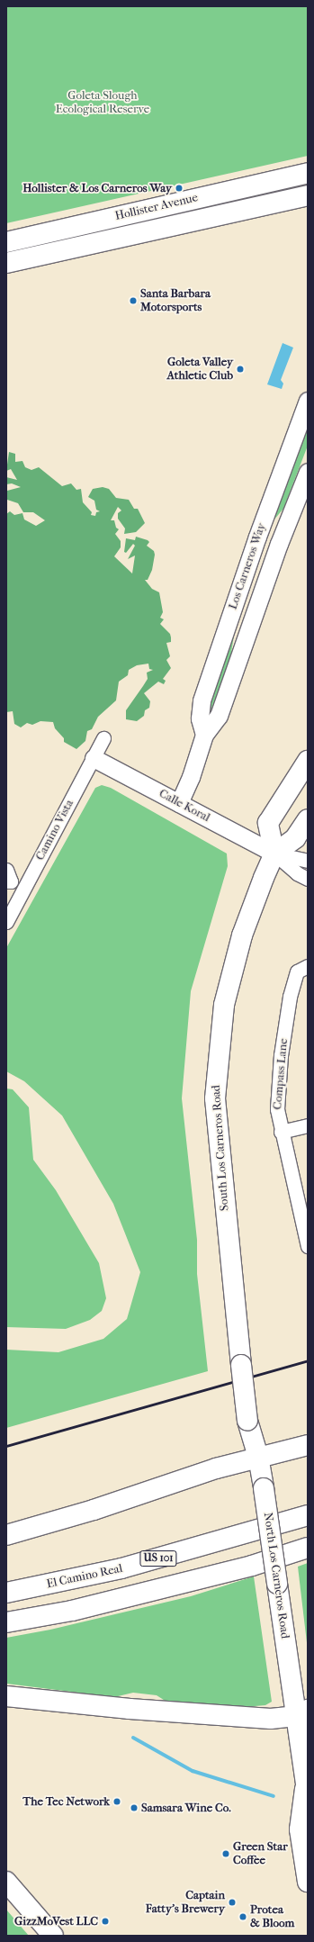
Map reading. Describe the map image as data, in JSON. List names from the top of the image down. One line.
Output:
{"streets":{"main road":["Hollister Avenue","South Los Carneros Road","US 101","North Los Carneros Road","El Camino Real"],"street":["Los Carneros Way","Calle Koral","Camino Vista","Compass Lane"]},"crossings":[["Los Carneros Way","Calle Koral"],["Calle Koral","Camino Vista"],["Calle Koral","South Los Carneros Road"],["South Los Carneros Road","North Los Carneros Road"]],"parks":["Goleta Slough Ecological Reserve"],"places":["Hollister & Los Carneros Way","Santa Barbara Motorsports","Goleta Valley Athletic Club","The Tec Network","Samsara Wine Co.","Green Star Coffee","Captain Fatty's Brewery","Protea & Bloom","GizzMoVest LLC"]}
